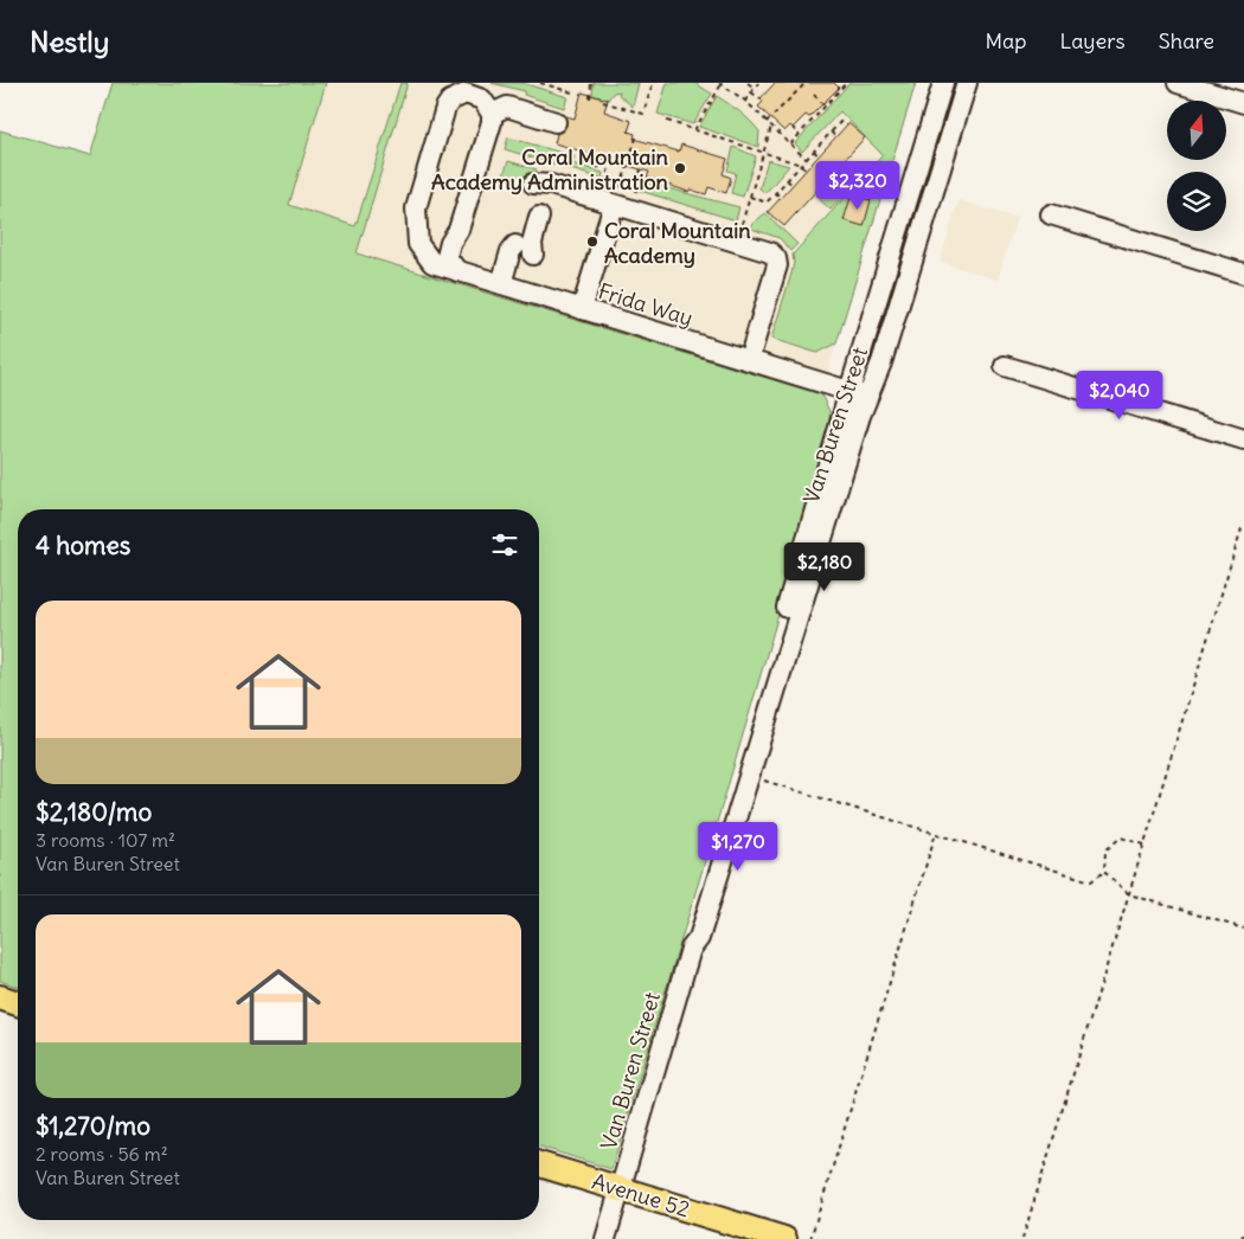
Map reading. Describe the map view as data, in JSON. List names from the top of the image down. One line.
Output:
{"streets":{"main road":["Avenue 52"],"street":["Frida Way","Van Buren Street"]},"crossings":[["Frida Way","Van Buren Street"],["Van Buren Street","Avenue 52"]],"places":["Coral Mountain Academy Administration","Coral Mountain Academy"],"north":"top","page":{"header":"Nestly","nav":["Map","Layers","Share"],"price":["$2,320","$2,040","$2,180","$1,270"],"heading":"4 homes","list":[{"name":"$2,180/mo","note":"3 rooms · 107 m² · Van Buren Street"},{"name":"$1,270/mo","note":"2 rooms · 56 m² · Van Buren Street"}]}}
